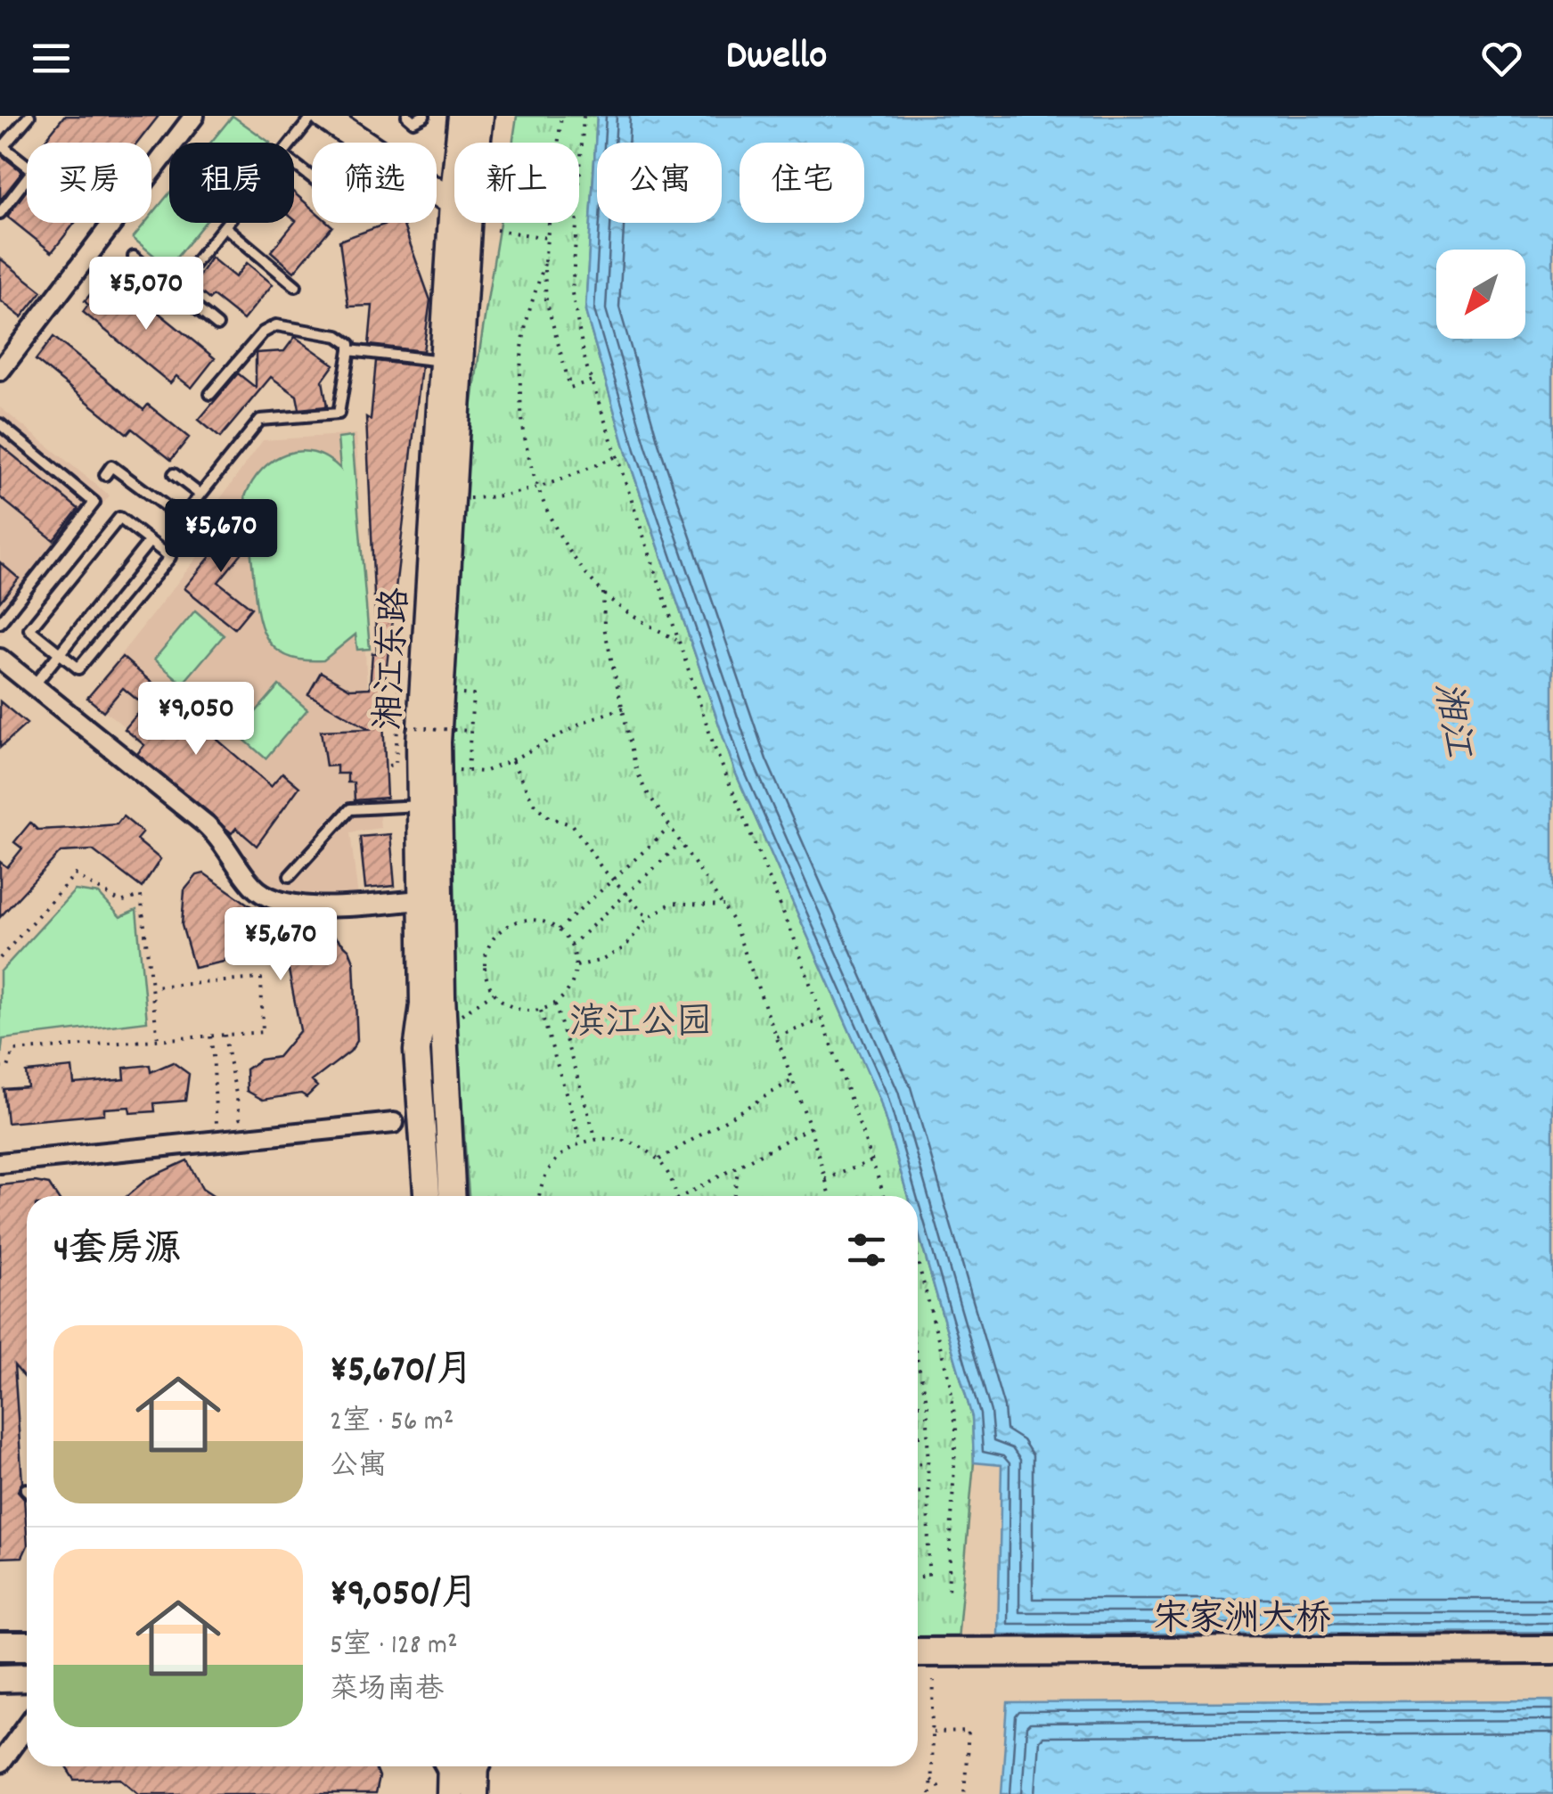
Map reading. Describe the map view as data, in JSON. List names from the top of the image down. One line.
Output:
{"streets":{"main road":["湘江东路","宋家洲大桥"]},"water":["湘江"],"parks":["滨江公园"],"north":"bottom left","page":{"header":"Dwello","chip":["买房","租房","筛选","新上","公寓","住宅"],"price":["¥5,070","¥5,670","¥9,050","¥5,670"],"heading":"4套房源","list":[{"name":"¥5,670/月","note":"2室 · 56 m² · 公寓"},{"name":"¥9,050/月","note":"5室 · 128 m² · 菜场南巷"}]}}
